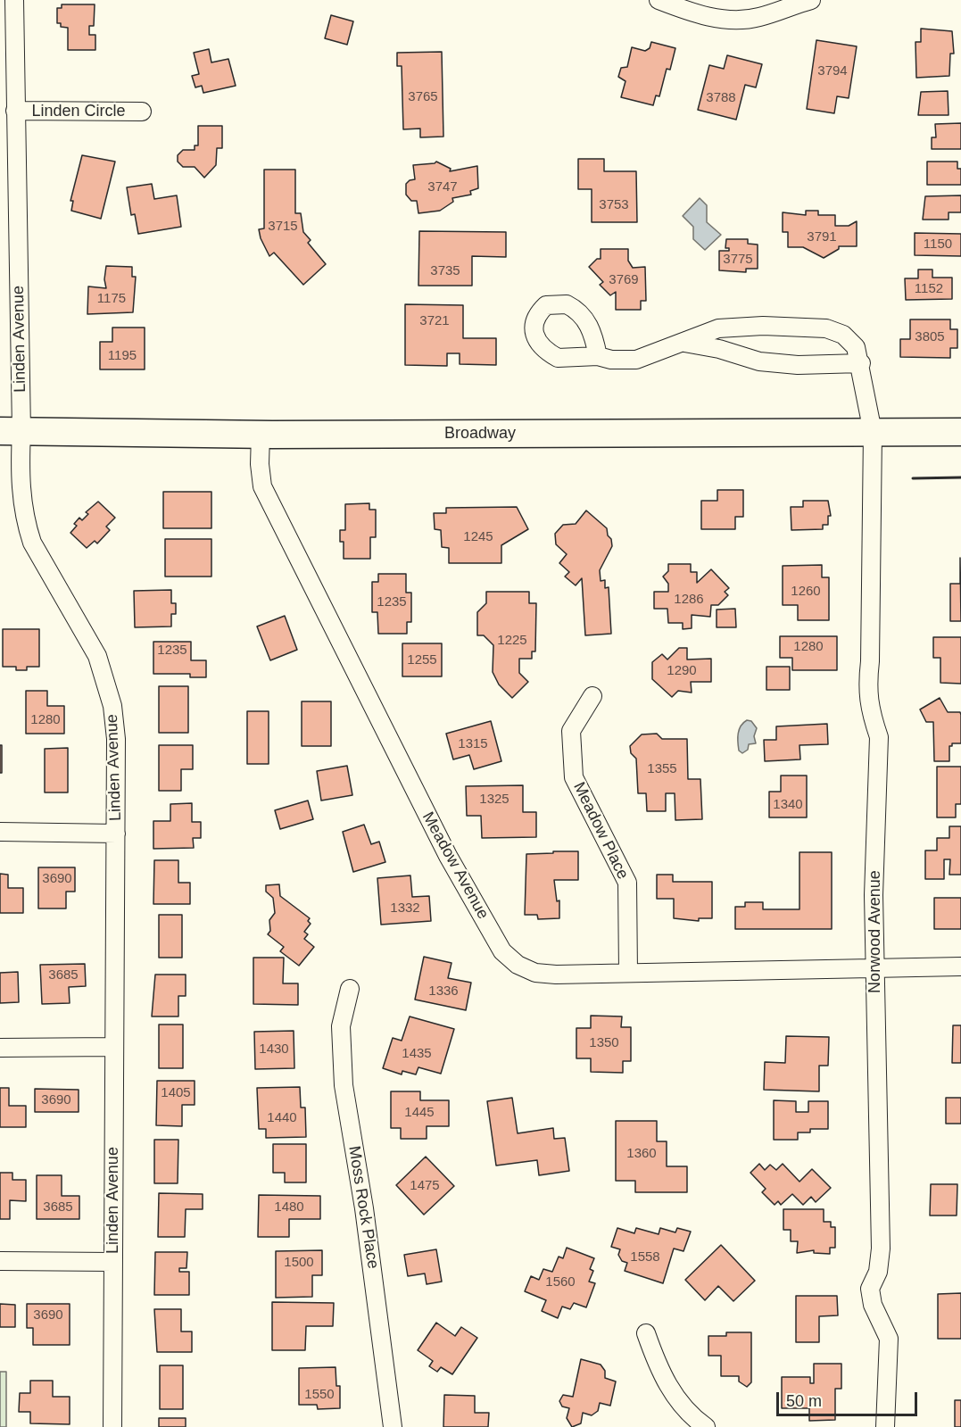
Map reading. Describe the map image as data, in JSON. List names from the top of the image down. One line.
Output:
{"streets":{"main road":["Broadway"],"street":["Linden Circle","Linden Avenue","Meadow Place","Meadow Avenue","Norwood Avenue","Moss Rock Place"]},"crossings":[["Linden Circle","Linden Avenue"],["Linden Avenue","Broadway"],["Broadway","Meadow Avenue"],["Broadway","Norwood Avenue"],["Meadow Place","Meadow Avenue"],["Meadow Avenue","Norwood Avenue"]],"house_numbers":["3794","3765","3788","3747","3753","3715","3791","1150","3775","3735","3769","1152","1175","3721","3805","1195","1245","1260","1286","1235","1225","1280","1235","1255","1290","1280","1315","1355","1325","1340","3690","1332","3685","1336","1350","1430","1435","1405","3690","1445","1440","1360","1475","3685","1480","1558","1500","1560","3690","1550"],"scale_bar":"50 m"}
